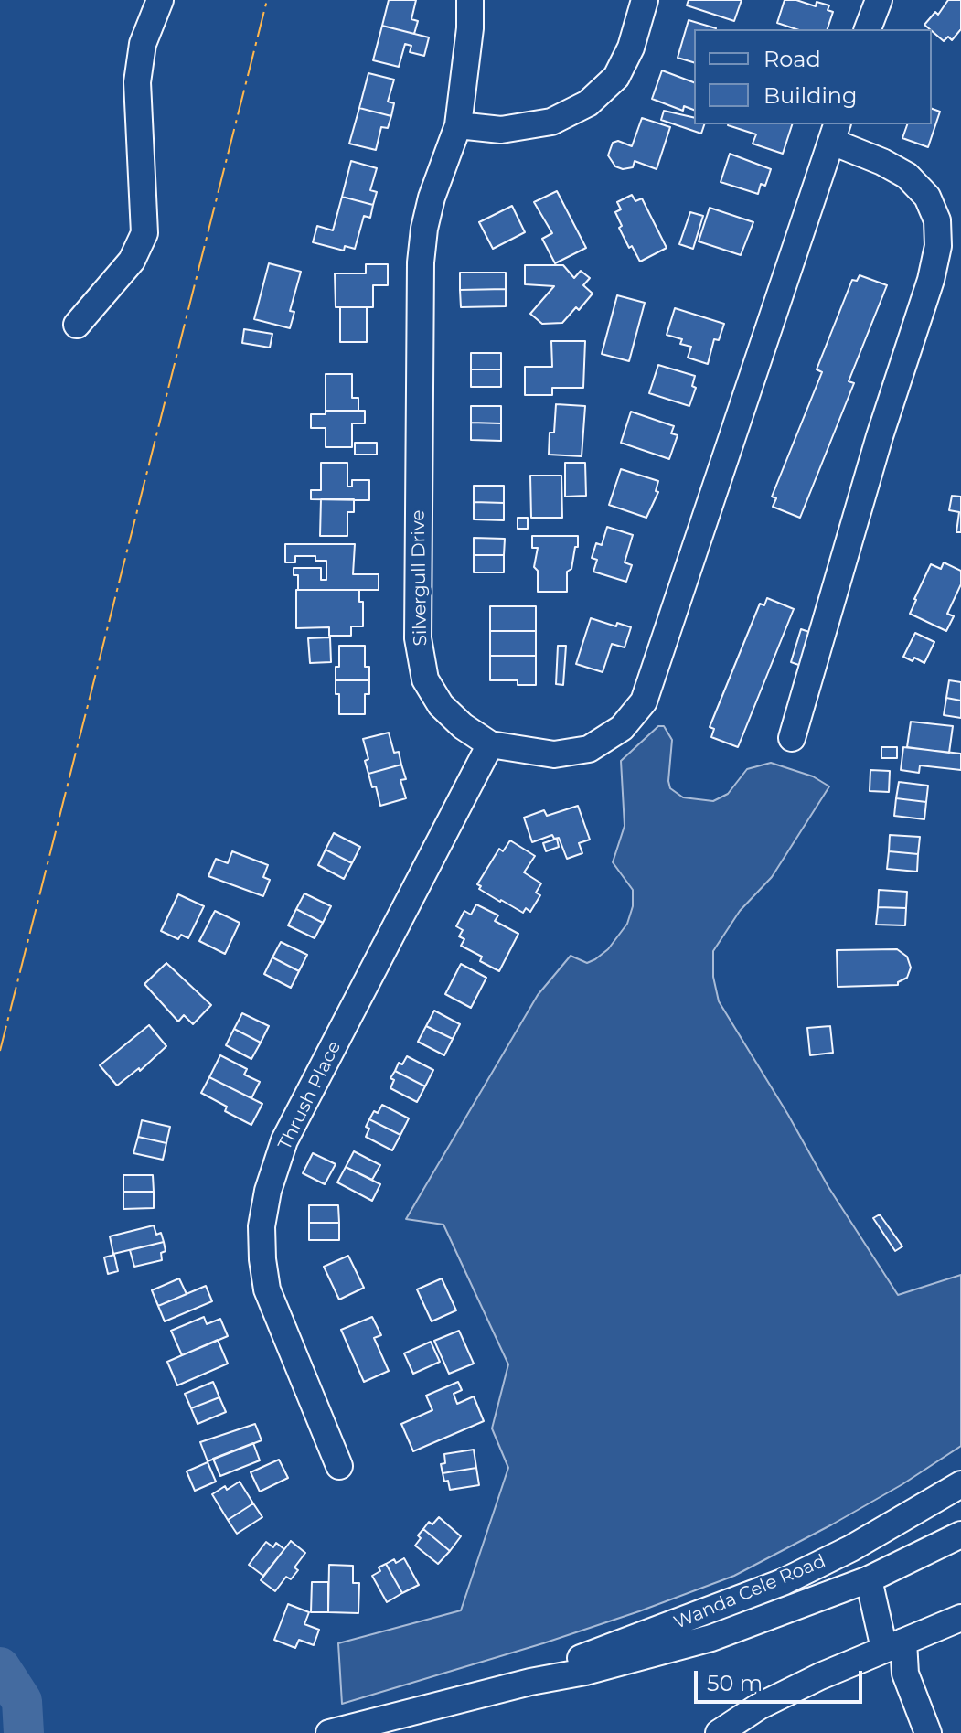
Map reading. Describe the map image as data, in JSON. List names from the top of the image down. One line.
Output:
{"streets":{"street":["Silvergull Drive","Thrush Place","Wanda Cele Road"]},"crossings":[["Silvergull Drive","Thrush Place"]],"legend":["Road","Building"],"scale_bar":"50 m"}
